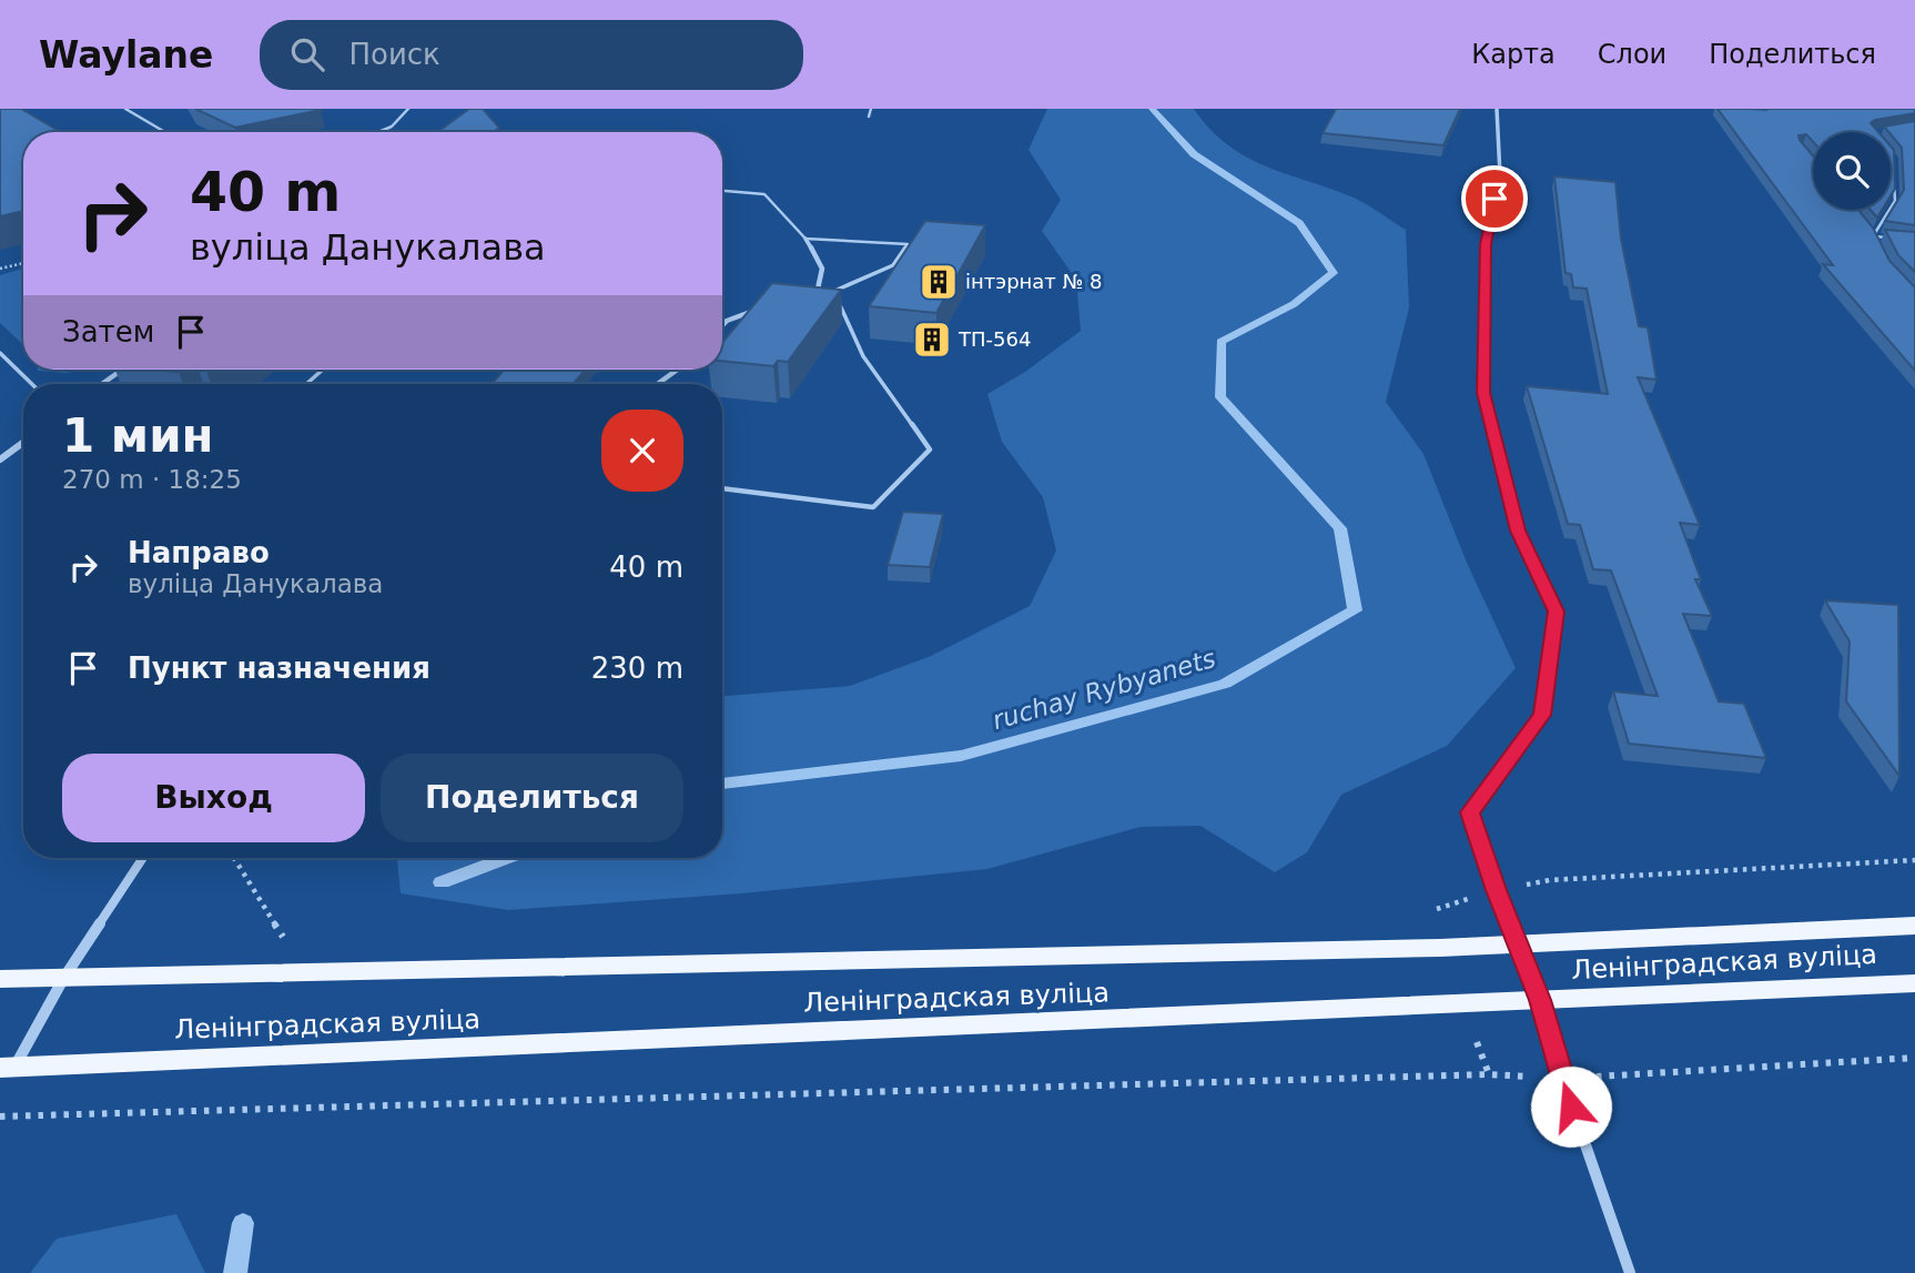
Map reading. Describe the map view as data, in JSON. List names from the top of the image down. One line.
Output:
{"streets":{"main road":["Ленінградская вуліца"]},"water":["ruchay Rybyanets"],"places":{"building":["інтэрнат № 8","ТП-564"]},"page":{"header":"Waylane","search":"Поиск","nav":["Карта","Слои","Поделиться"],"turn":["40 m","вуліца Данукалава"],"then":"Затем","heading":["1 мин","270 m · 18:25"],"list":[{"name":"Направо","note":"вуліца Данукалава","value":"40 m"},{"name":"Пункт назначения","value":"230 m"}],"buttons":["Выход","Поделиться"]}}
